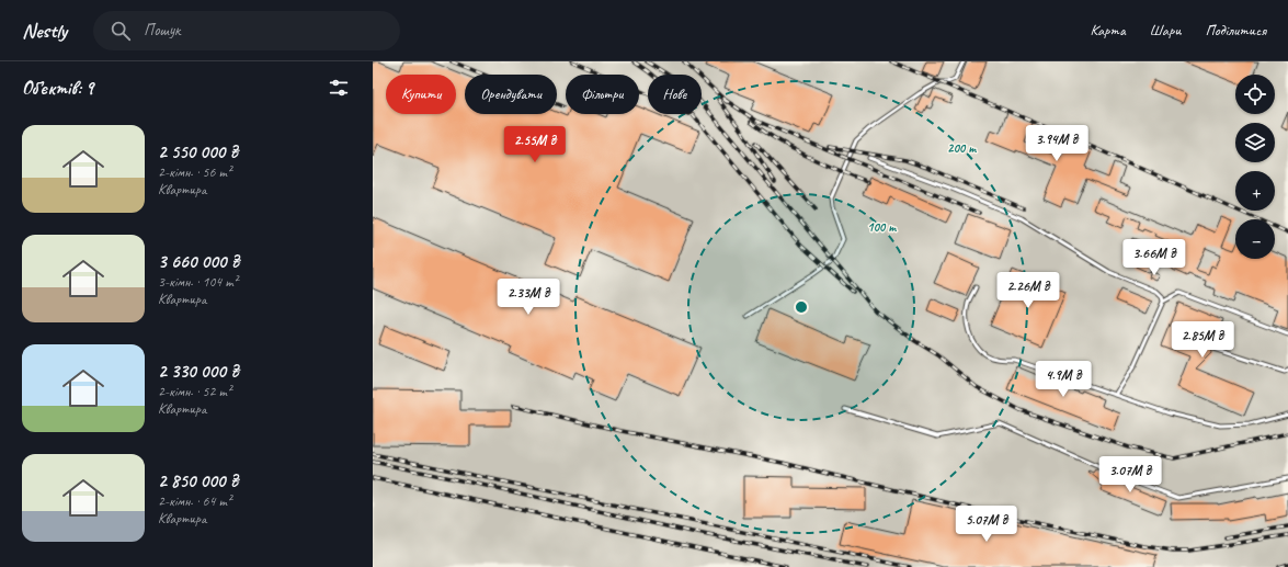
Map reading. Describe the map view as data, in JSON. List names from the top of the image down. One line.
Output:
{"page":{"header":"Nestly","search":"Пошук","nav":["Карта","Шари","Поділитися"],"heading":"Об’єктів: 9","map_buttons":["+","−"],"chip":["Купити","Орендувати","Фільтри","Нове"],"list":[{"name":"2 550 000 ₴","note":"2-кімн. · 56 m² · Квартира"},{"name":"3 660 000 ₴","note":"3-кімн. · 104 m² · Квартира"},{"name":"2 330 000 ₴","note":"2-кімн. · 52 m² · Квартира"},{"name":"2 850 000 ₴","note":"2-кімн. · 64 m² · Квартира"}],"price":["3.94M ₴","2.55M ₴","3.66M ₴","2.26M ₴","2.33M ₴","2.85M ₴","4.9M ₴","3.07M ₴","5.07M ₴"]},"rings":["200 m","100 m"]}
